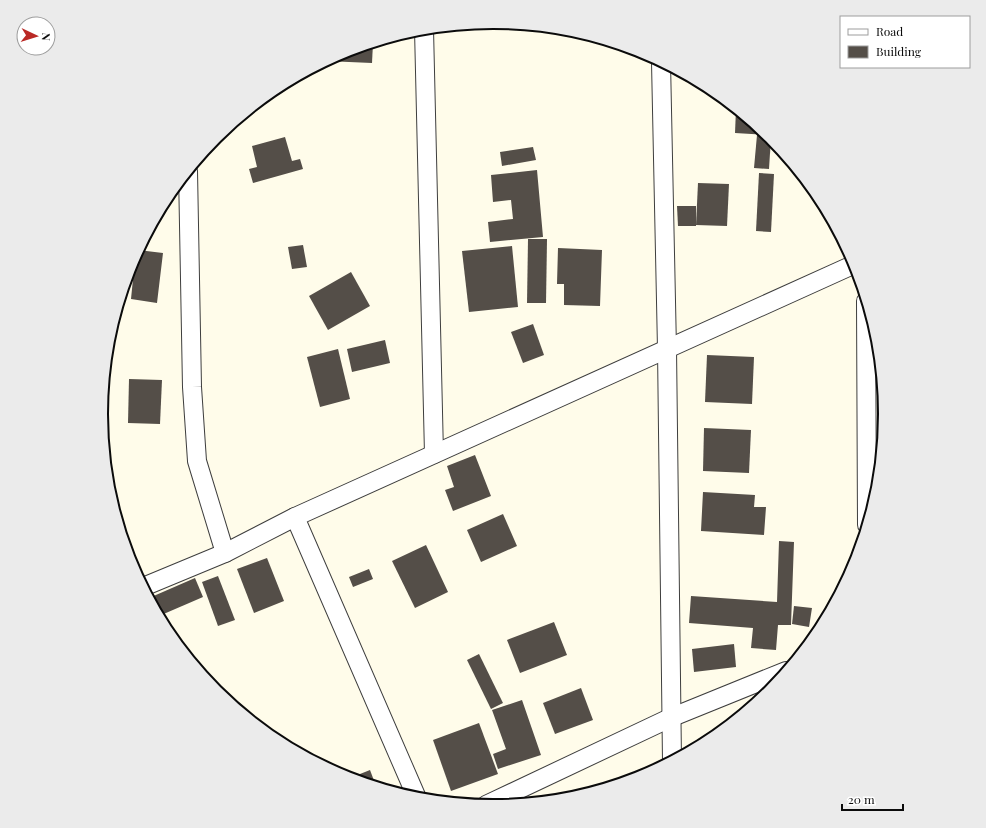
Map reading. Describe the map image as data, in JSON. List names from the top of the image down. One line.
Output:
{"legend":["Road","Building"],"scale_bar":"20 m","north":"right"}
